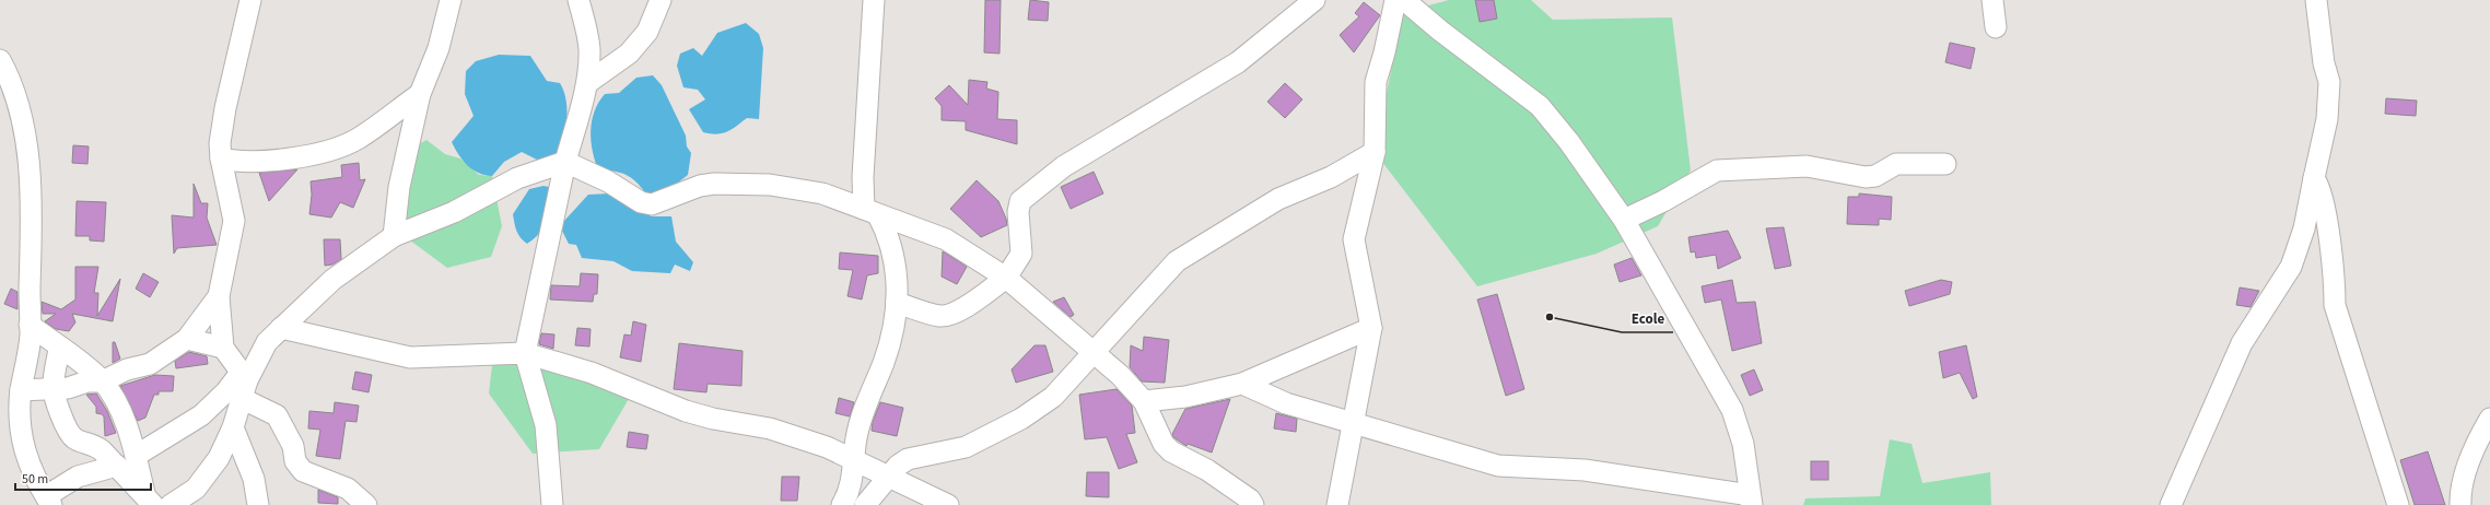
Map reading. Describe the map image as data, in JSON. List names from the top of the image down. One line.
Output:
{"places":["Ecole"],"scale_bar":"50 m"}
